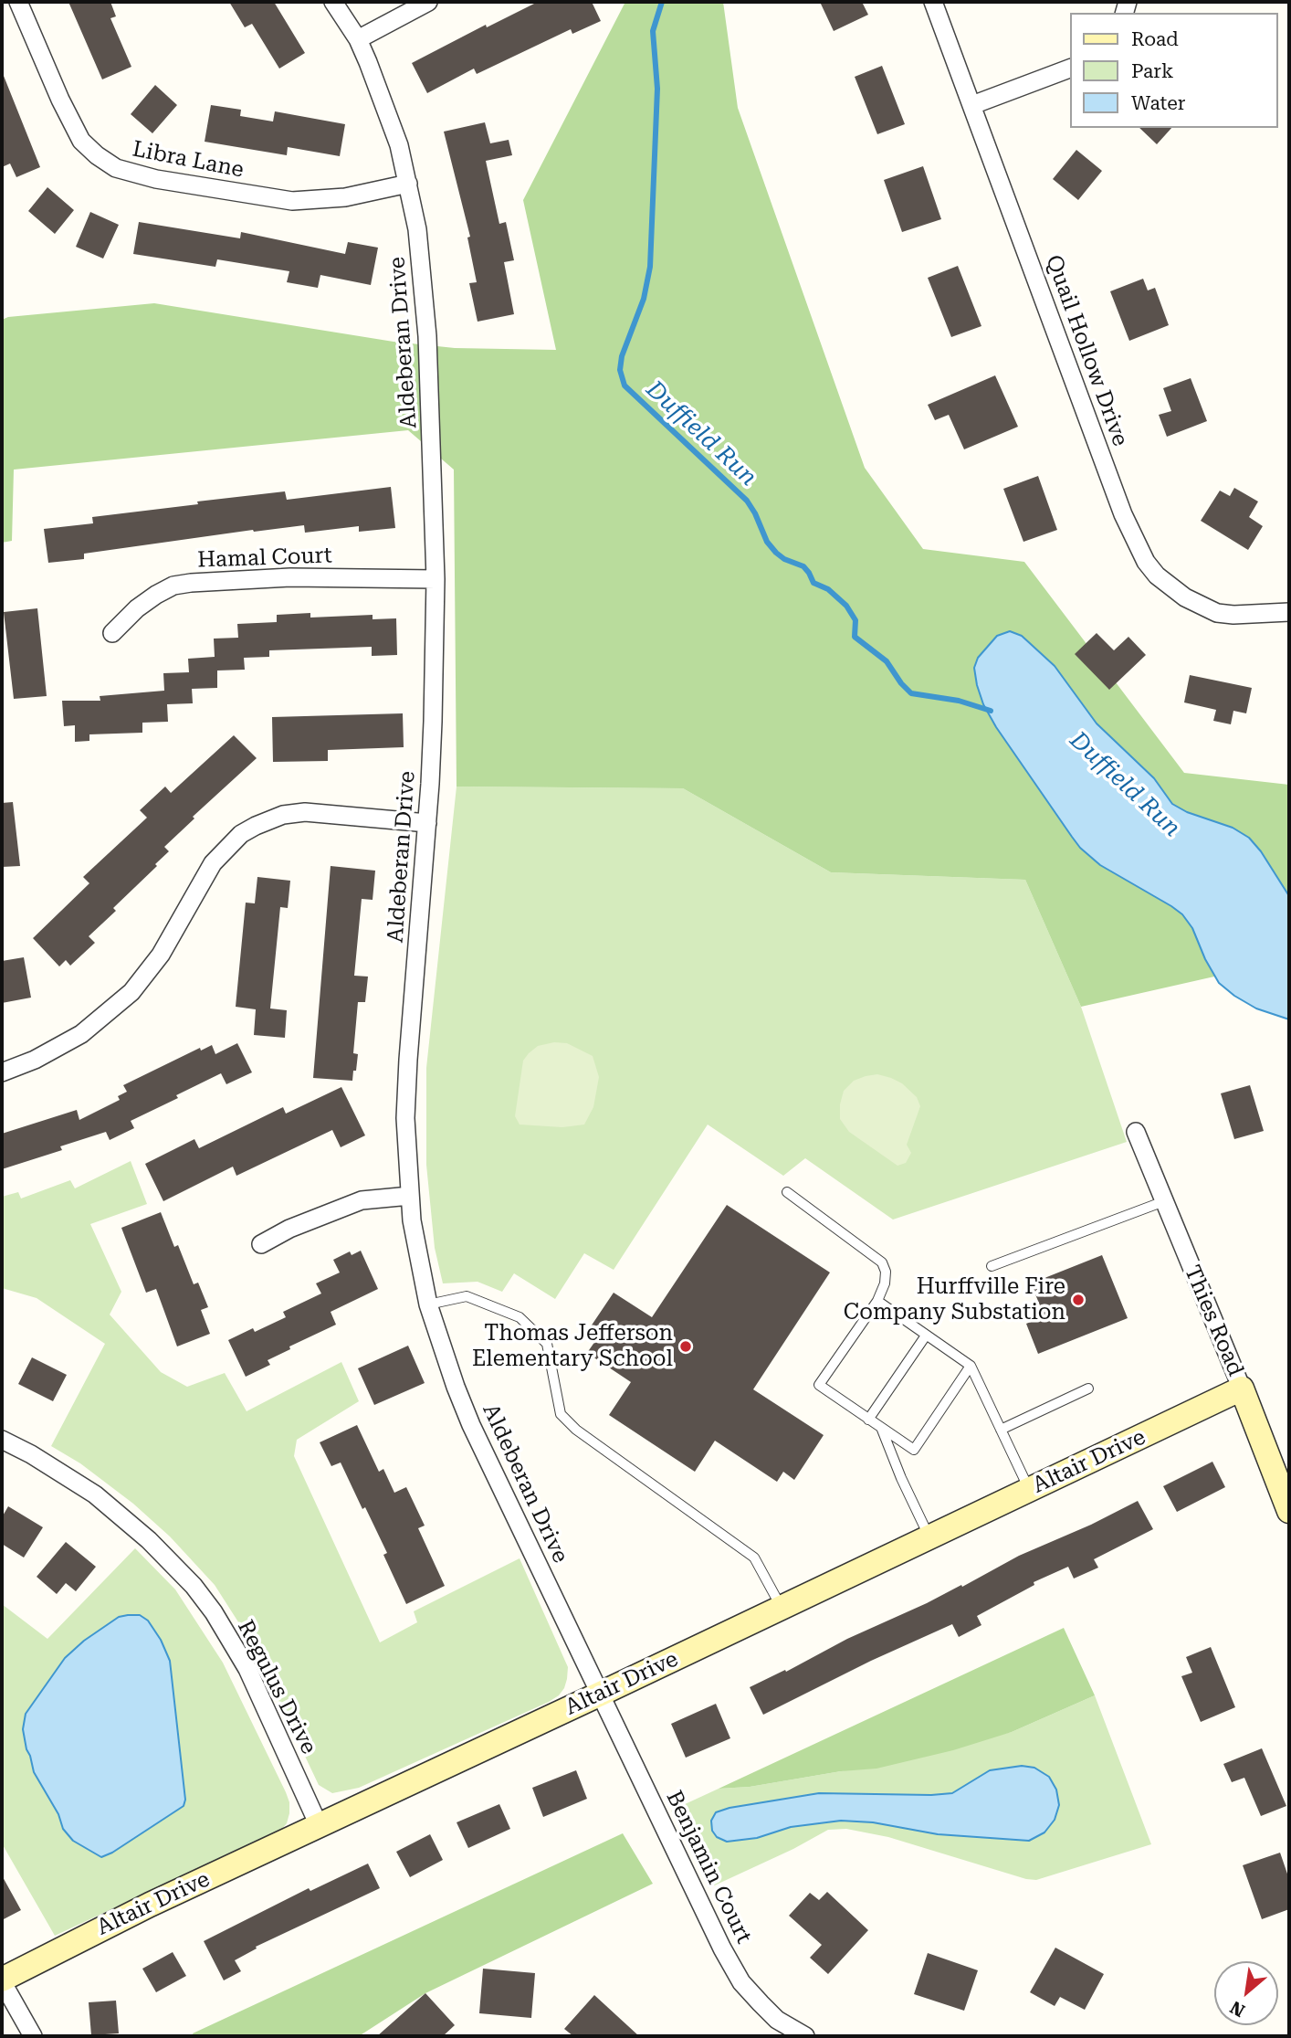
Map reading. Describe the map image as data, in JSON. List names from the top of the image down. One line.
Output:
{"streets":{"street":["Libra Lane","Aldeberan Drive","Quail Hollow Drive","Hamal Court","Thies Road","Altair Drive","Regulus Drive","Benjamin Court"]},"crossings":[["Libra Lane","Aldeberan Drive"],["Aldeberan Drive","Hamal Court"],["Aldeberan Drive","Altair Drive"],["Aldeberan Drive","Benjamin Court"],["Thies Road","Altair Drive"],["Altair Drive","Regulus Drive"],["Altair Drive","Benjamin Court"]],"water":["Duffield Run"],"places":["Hurffville Fire Company Substation","Thomas Jefferson Elementary School"],"legend":["Road","Park","Water"],"north":"bottom left"}
